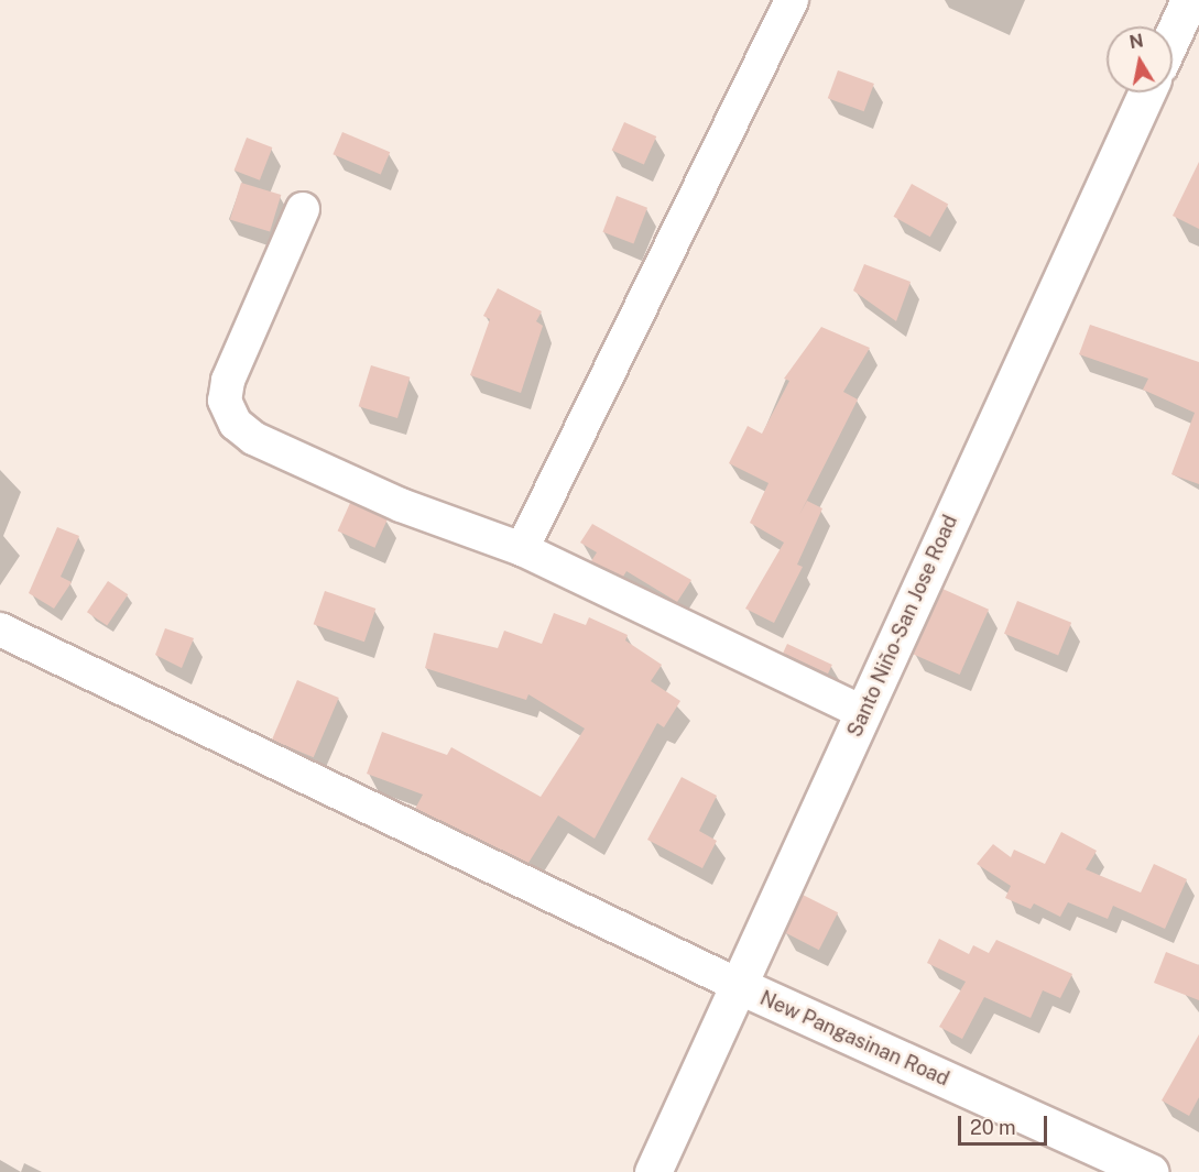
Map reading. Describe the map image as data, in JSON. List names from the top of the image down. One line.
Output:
{"streets":{"main road":["Santo Niño-San Jose Road","New Pangasinan Road"]},"crossings":[["Santo Niño-San Jose Road","New Pangasinan Road"]],"scale_bar":"20 m","north":"top"}
